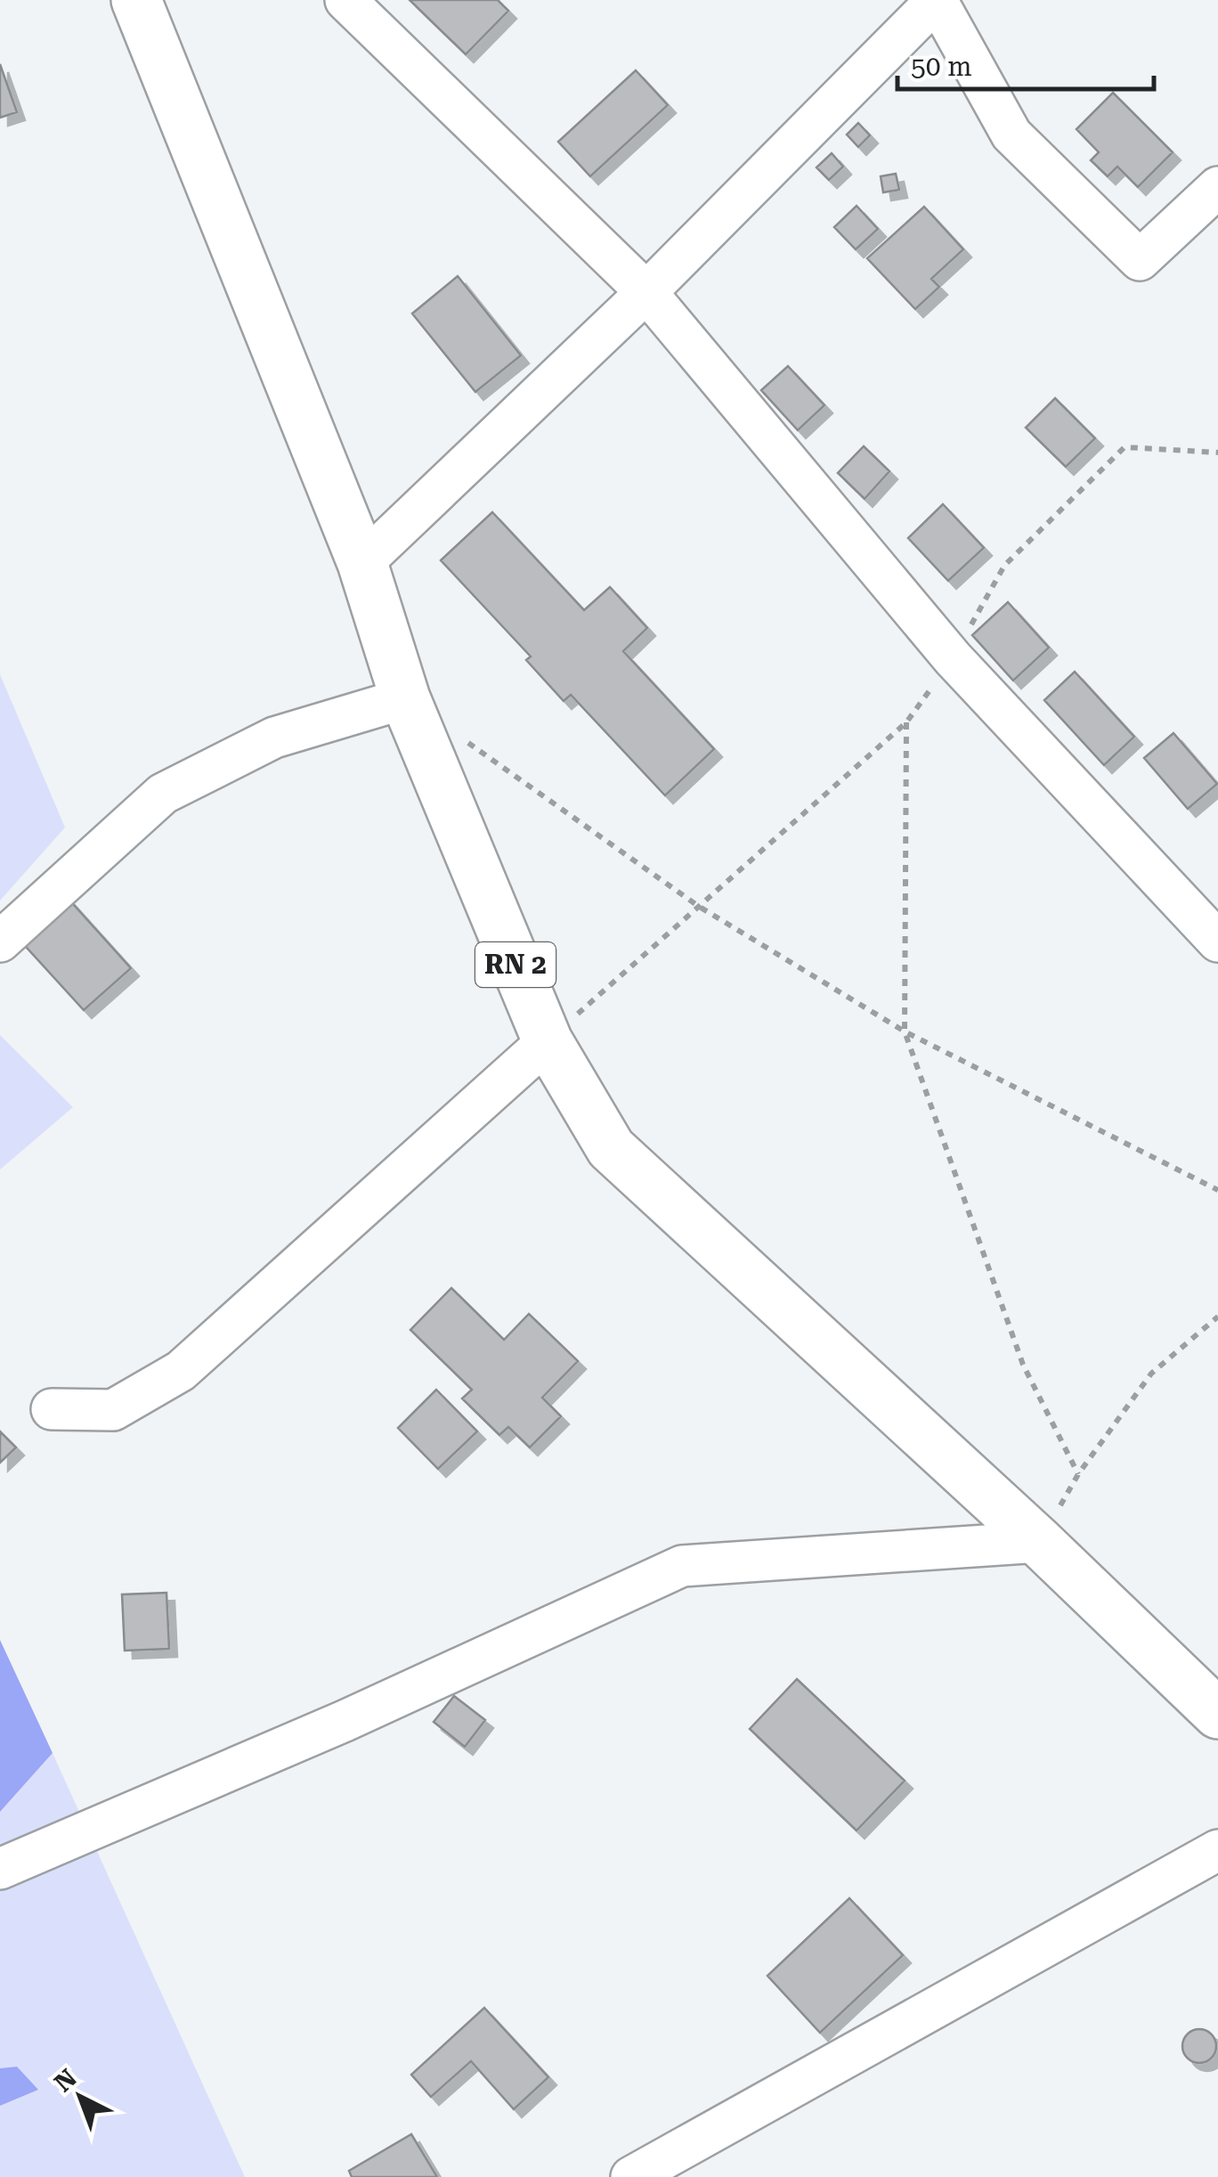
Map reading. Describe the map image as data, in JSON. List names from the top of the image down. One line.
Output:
{"streets":{"main road":["RN 2"]},"scale_bar":"50 m","north":"top left"}
